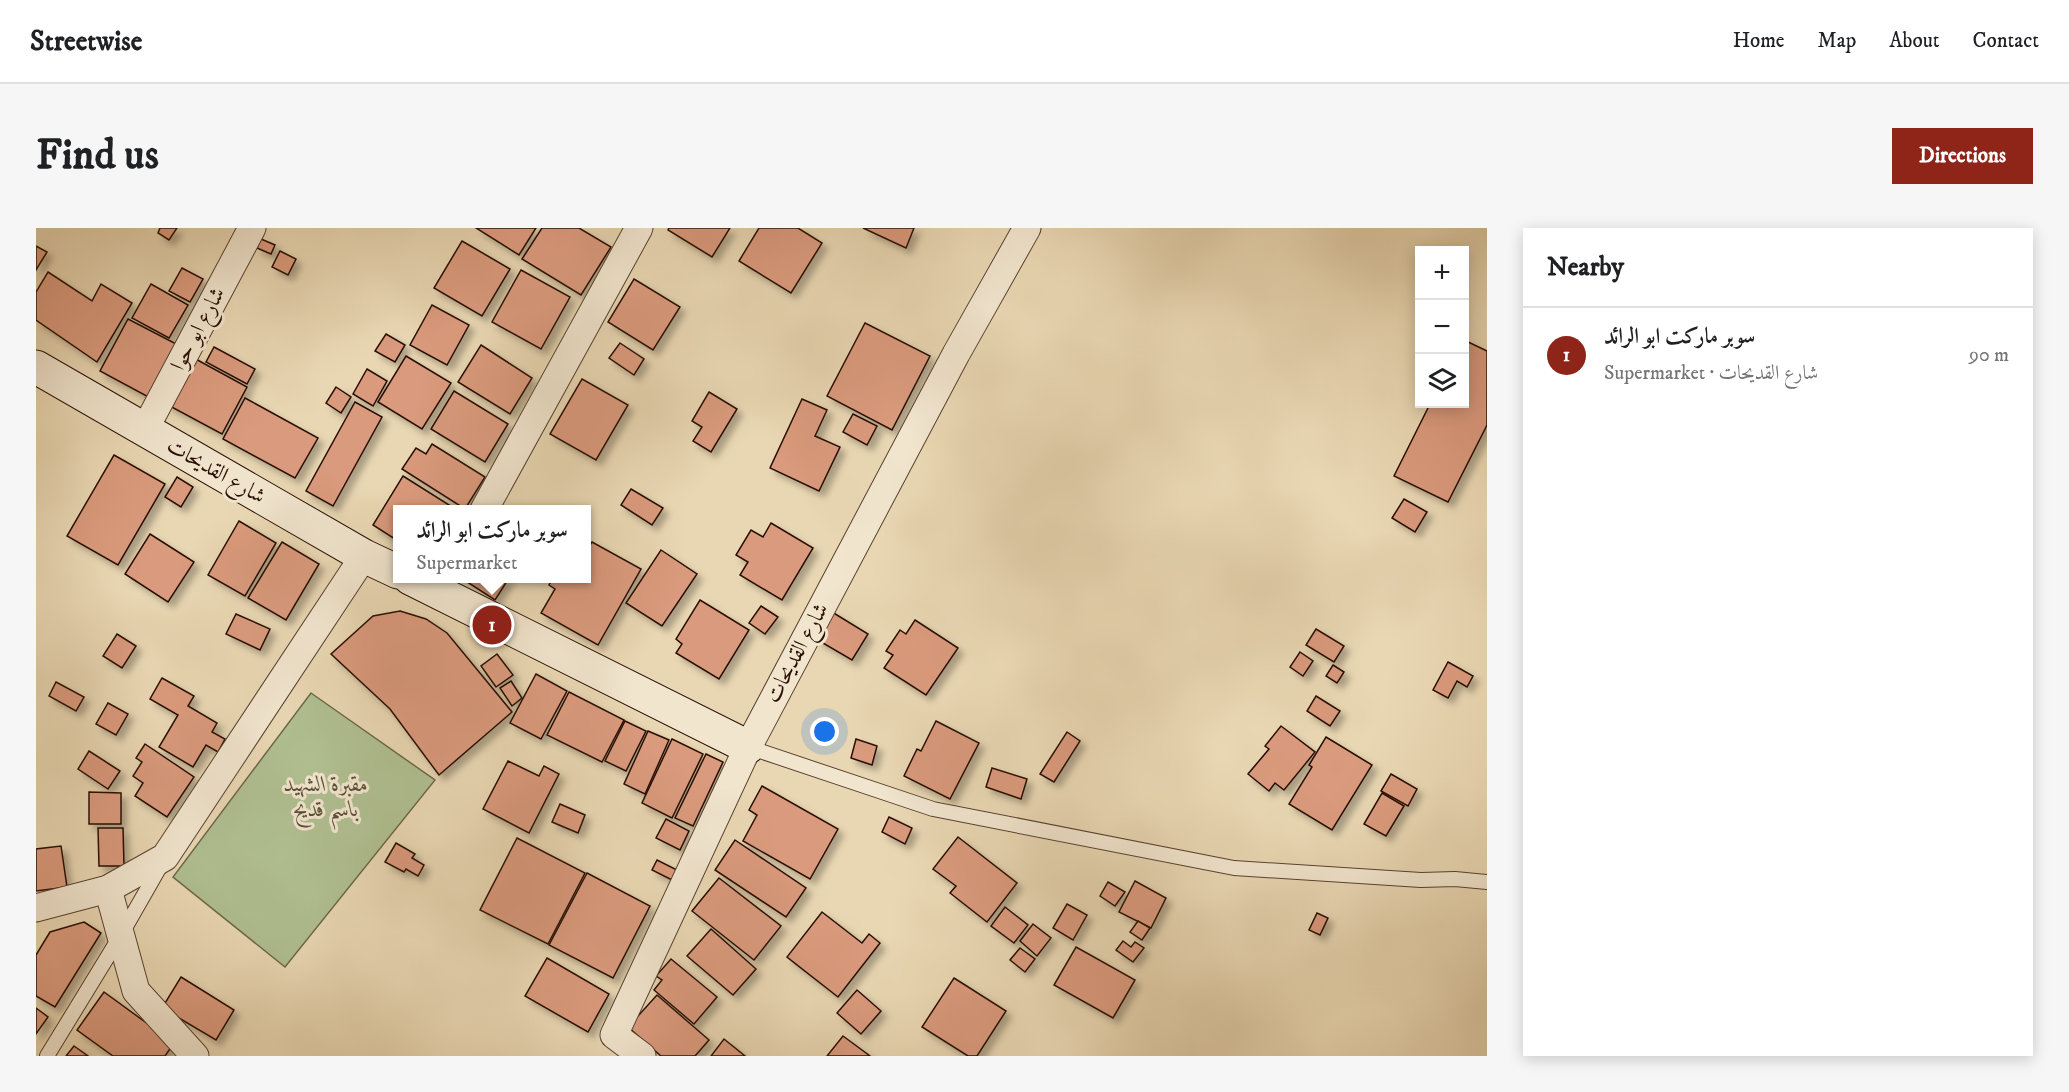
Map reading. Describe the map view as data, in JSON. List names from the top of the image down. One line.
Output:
{"streets":{"street":["شارع ابو حوا","شارع القديحات"]},"crossings":[["شارع ابو حوا","شارع القديحات"]],"parks":["مقبرة الشهيد باسم قديح"],"page":{"header":"Streetwise","nav":["Home","Map","About","Contact"],"buttons":"Directions","title":"Find us","heading":"Nearby","map_buttons":["+","−"],"list":[{"mark":"1","name":"سوبر ماركت ابو الرائد","note":"Supermarket · شارع القديحات","value":"90 m"}],"popup":["سوبر ماركت ابو الرائد","Supermarket"],"pins":"1"}}
